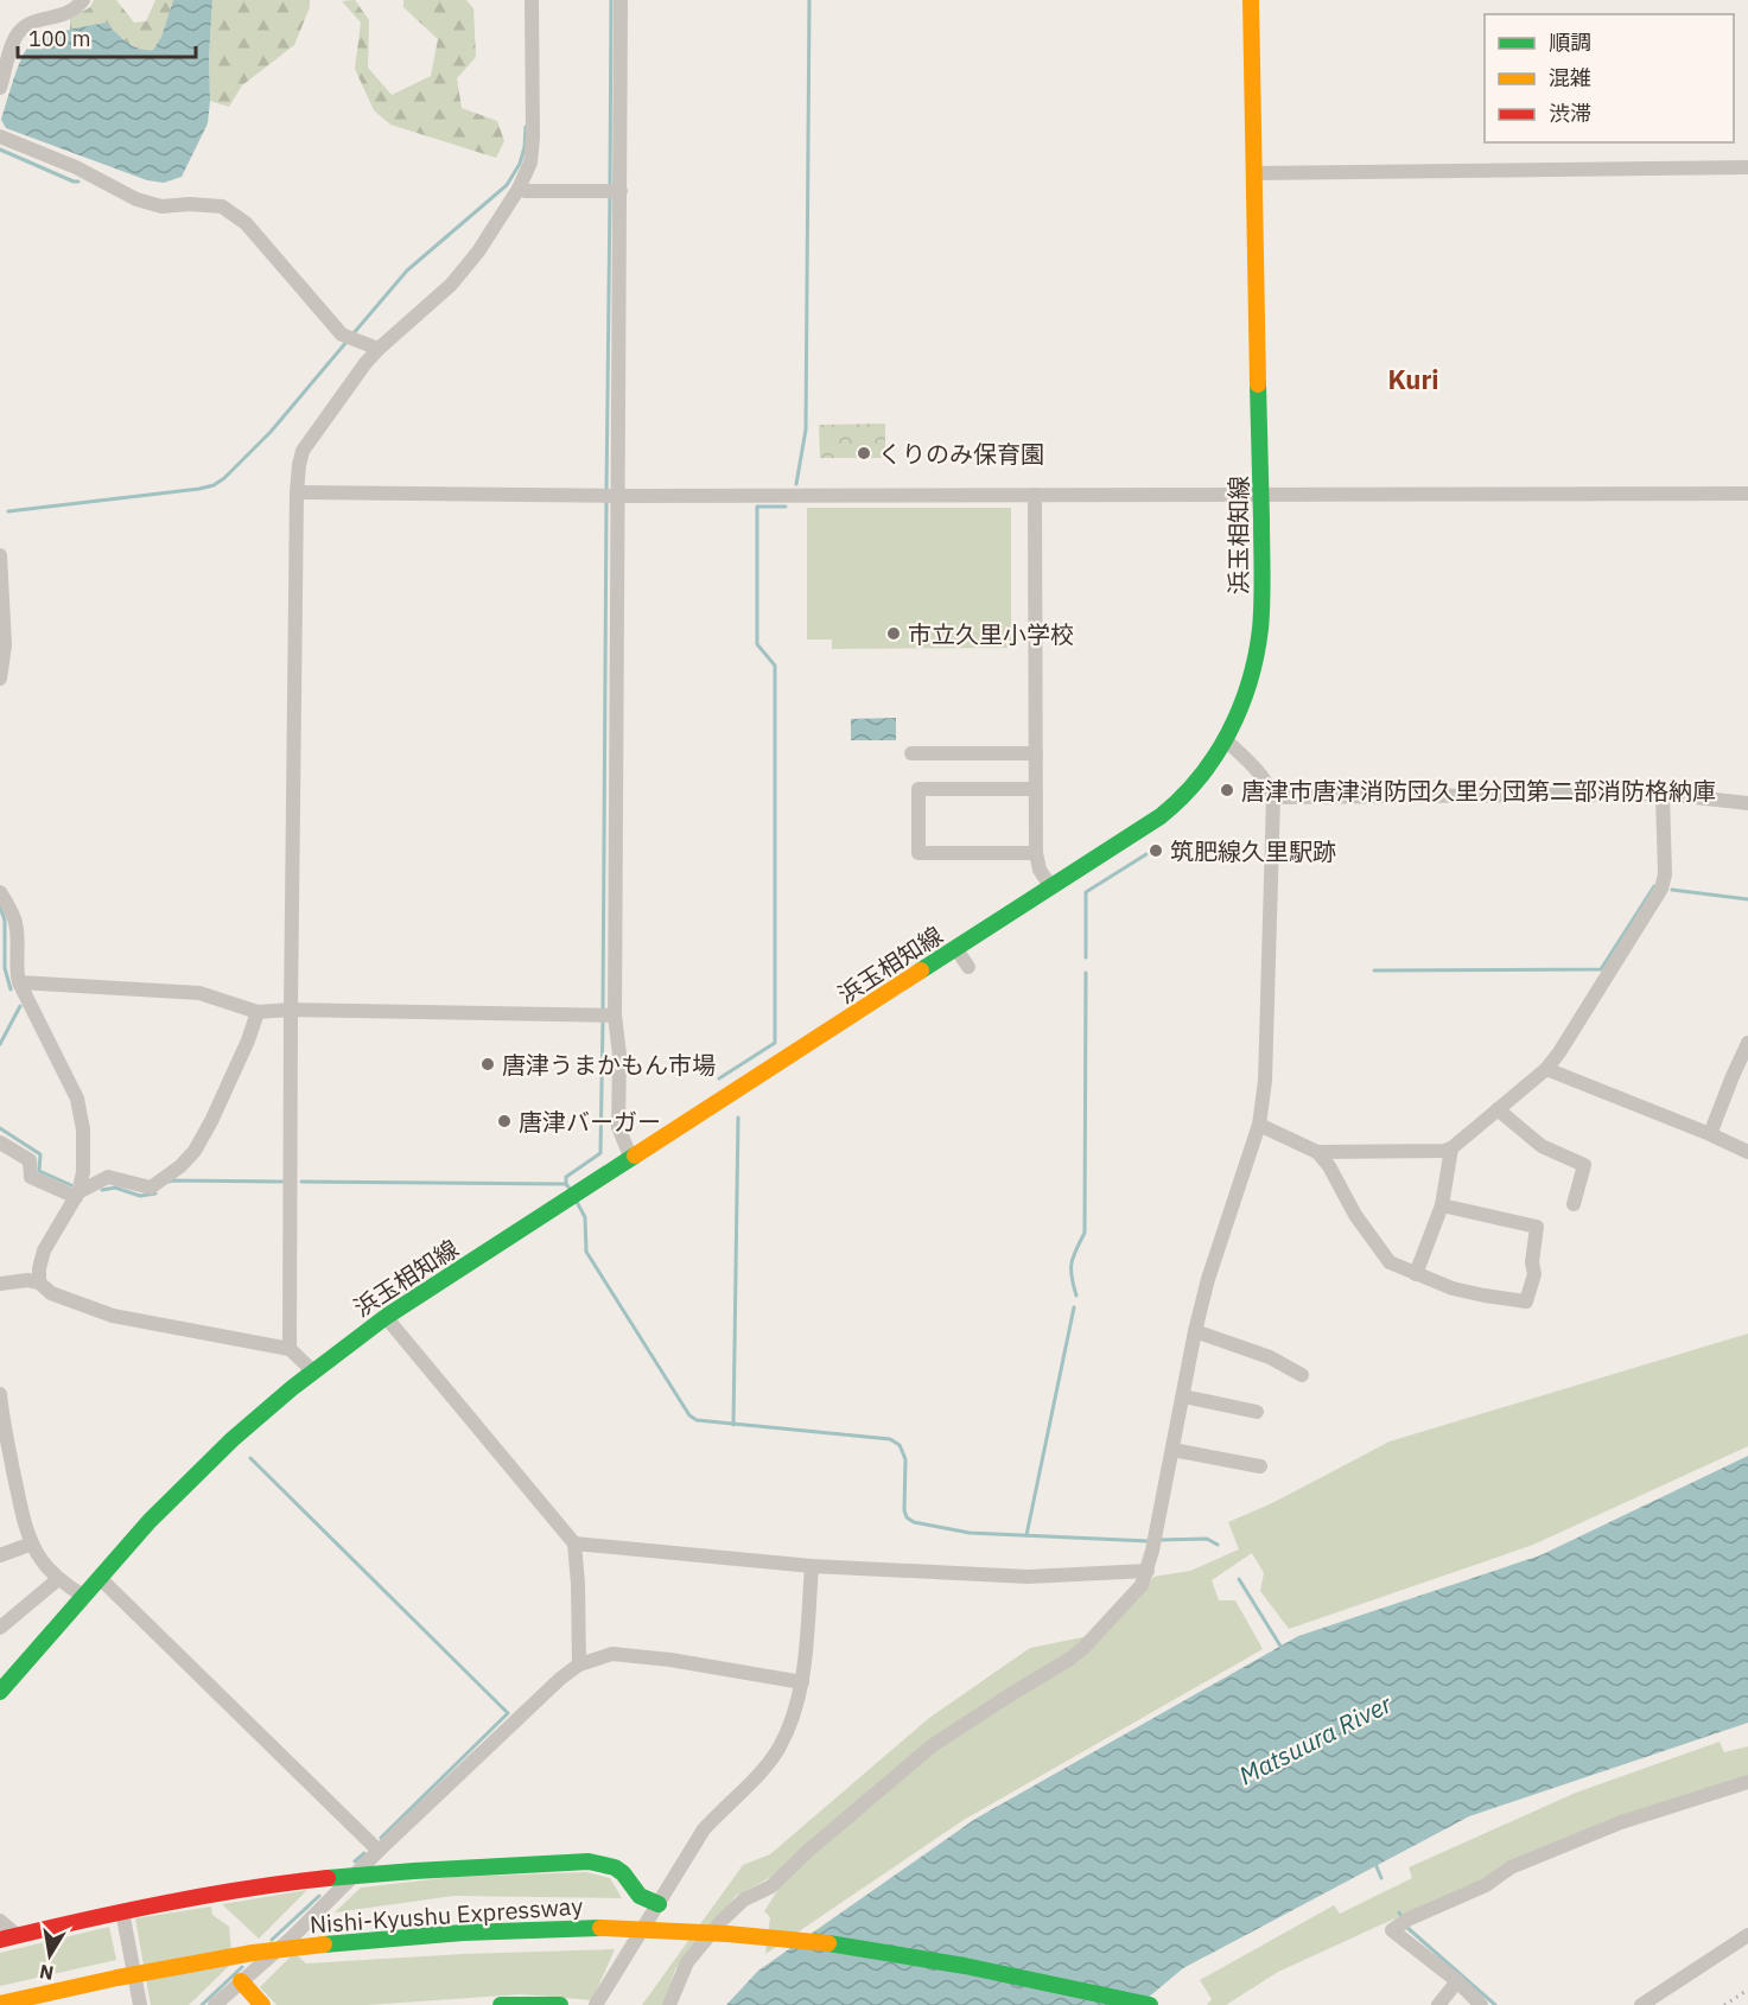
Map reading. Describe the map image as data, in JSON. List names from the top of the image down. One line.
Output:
{"streets":{"main road":["浜玉相知線","Nishi-Kyushu Expressway"]},"districts":["Kuri"],"water":["Matsuura River"],"places":["くりのみ保育園","市立久里小学校","唐津市唐津消防団久里分団第二部消防格納庫","筑肥線久里駅跡","唐津うまかもん市場","唐津バーガー"],"legend":["順調","混雑","渋滞"],"scale_bar":"100 m","north":"bottom"}
